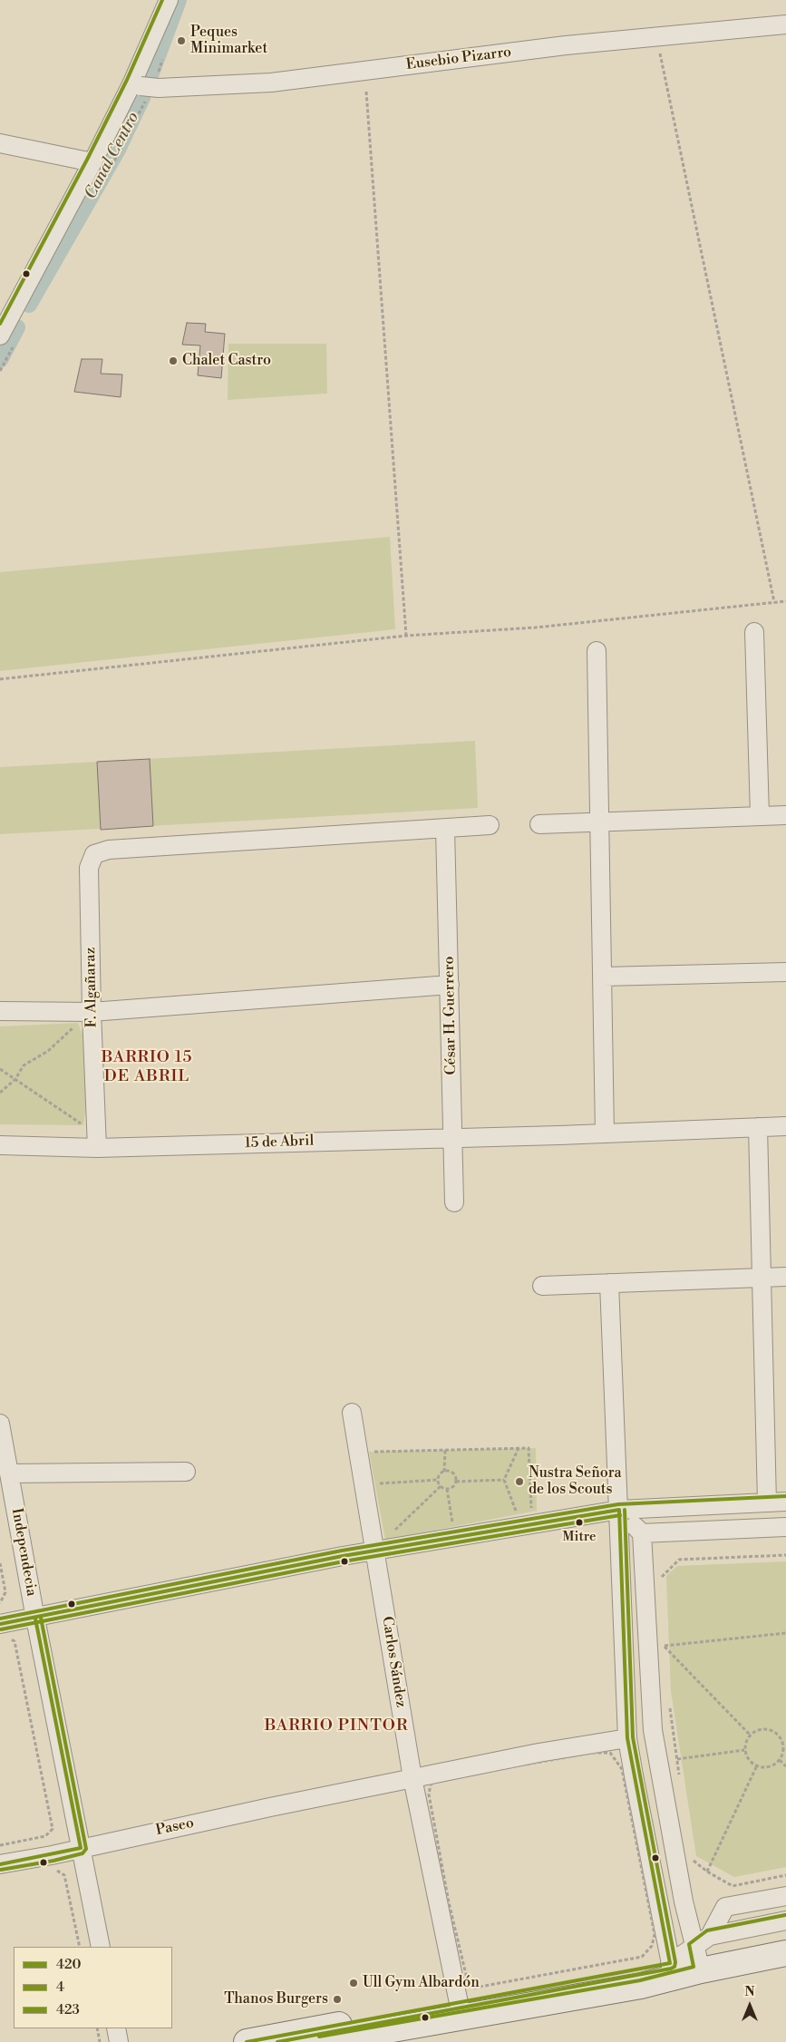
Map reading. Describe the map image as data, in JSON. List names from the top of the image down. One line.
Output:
{"streets":{"street":["Eusebio Pizarro","F. Algañaraz","César H. Guerrero","15 de Abril","Independecia","Carlos Sández","Paseo"]},"crossings":[["F. Algañaraz","César H. Guerrero"],["F. Algañaraz","15 de Abril"],["César H. Guerrero","15 de Abril"],["Independecia","Paseo"],["Carlos Sández","Paseo"]],"districts":["BARRIO 15 DE ABRIL","BARRIO PINTOR"],"water":["Canal Centro"],"places":["Peques Minimarket","Chalet Castro","Nustra Señora de los Scouts","Mitre","Ull Gym Albardón","Thanos Burgers"],"lines":["transit line 423","transit line 420","transit line 4"],"legend":["420","4","423"],"north":"top"}
